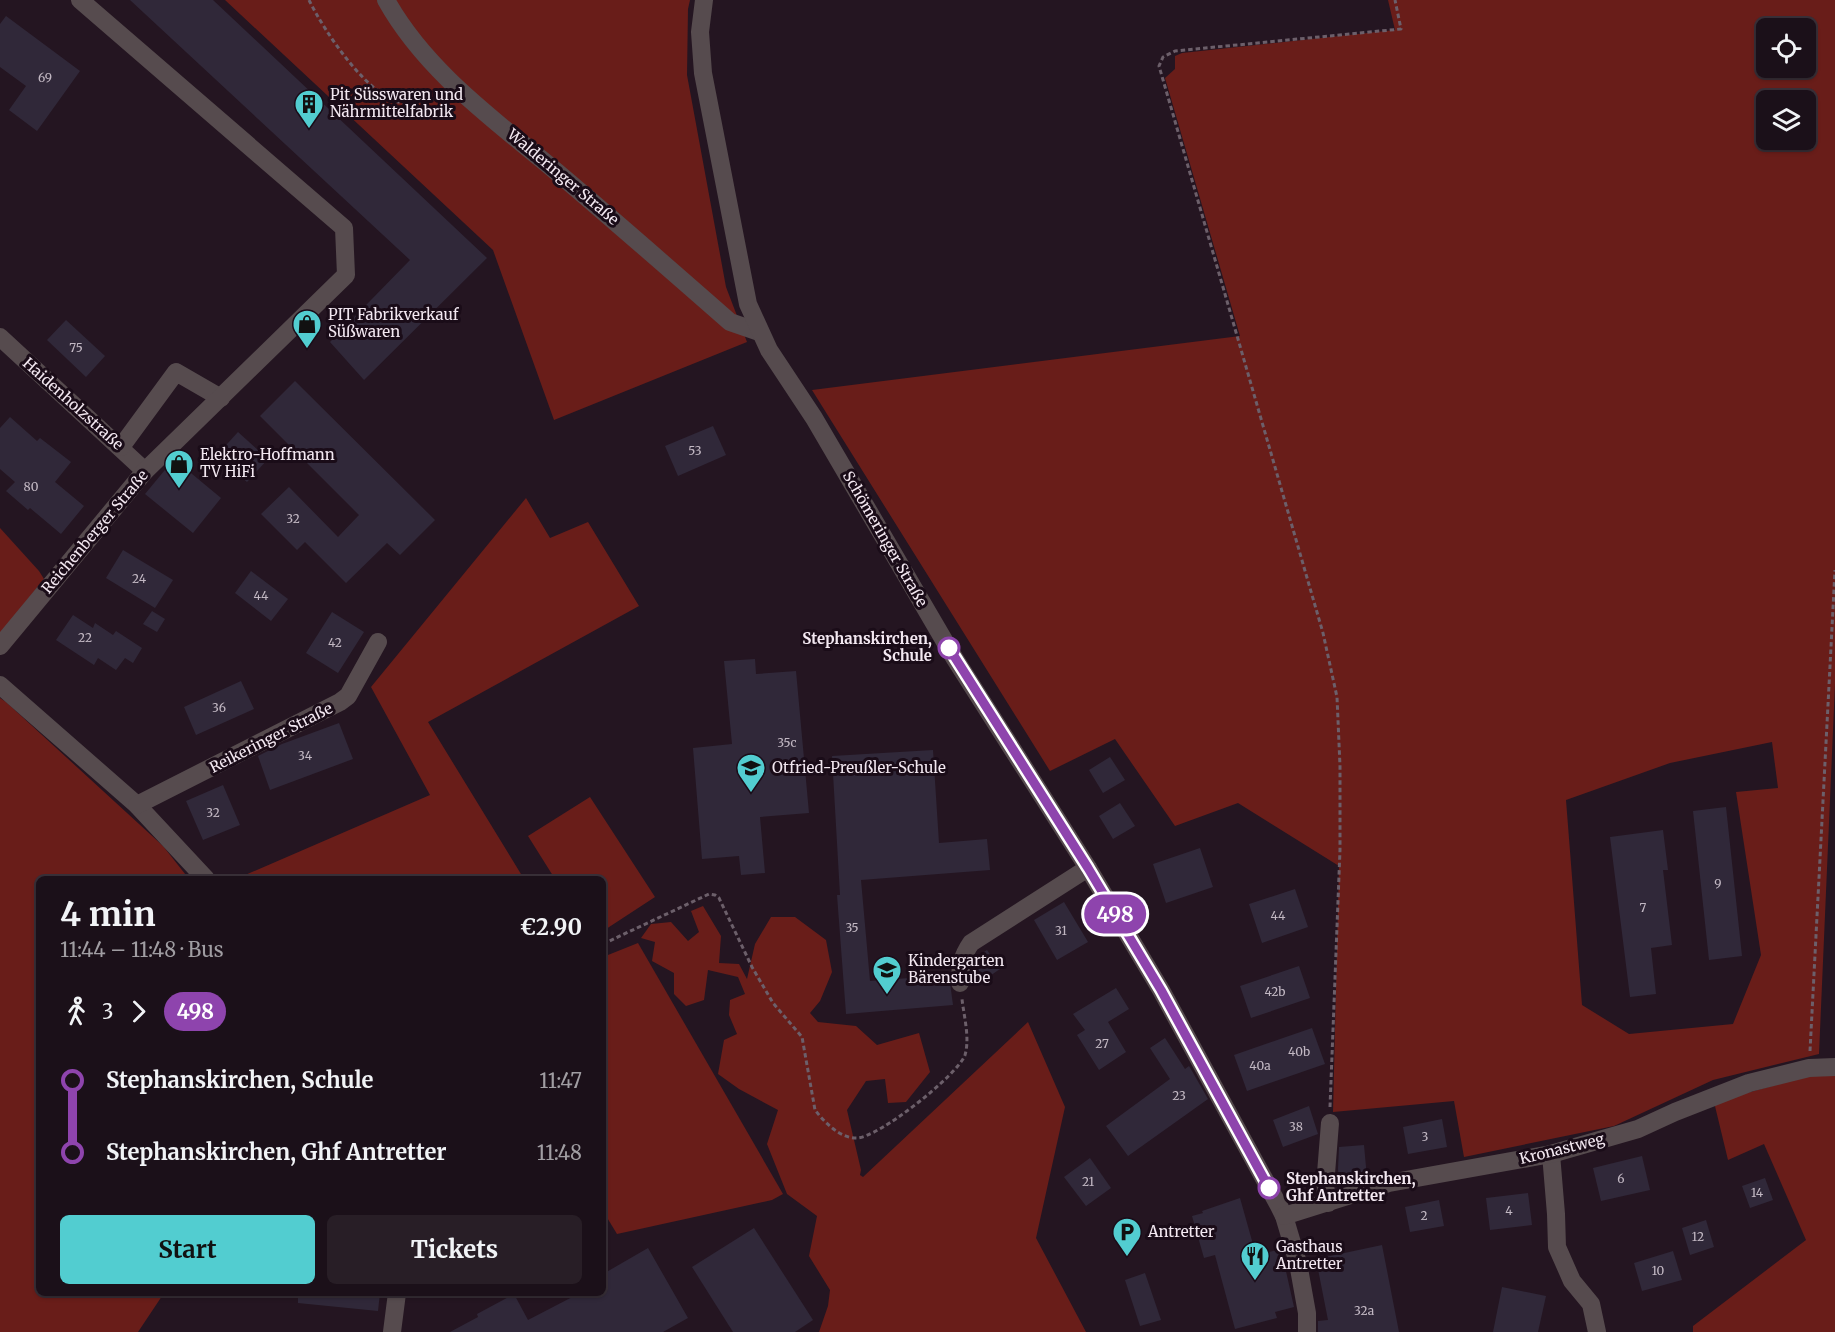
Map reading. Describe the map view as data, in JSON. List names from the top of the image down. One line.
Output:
{"streets":{"street":["Walderinger Straße","Haidenholzstraße","Reichenberger Straße","Schömeringer Straße","Reikeringer Straße","Kronastweg"]},"crossings":[["Walderinger Straße","Schömeringer Straße"],["Haidenholzstraße","Reichenberger Straße"],["Schömeringer Straße","Kronastweg"]],"places":{"building":["Pit Süsswaren und Nährmittelfabrik"],"shop":["PIT Fabrikverkauf Süßwaren","Elektro-Hoffmann TV HiFi"],"other":["Stephanskirchen, Schule","Stephanskirchen, Ghf Antretter"],"school or university":["Otfried-Preußler-Schule","Kindergarten Bärenstube"],"parking":["Antretter"],"restaurant":["Gasthaus Antretter"]},"lines":["bus line 498"],"house_numbers":["69","75","53","80","32","24","44","22","42","36","35c","34","32","9","7","44","35","31","42b","27","40b","40a","23","38","3","6","21","14","4","2","12","10","32a"],"page":{"on_map":"498","heading":["4 min","11:44 – 11:48 · Bus","€2.90"],"legs":["3","498"],"list":[{"name":"Stephanskirchen, Schule","value":"11:47"},{"name":"Stephanskirchen, Ghf Antretter","value":"11:48"}],"buttons":["Start","Tickets"]}}
